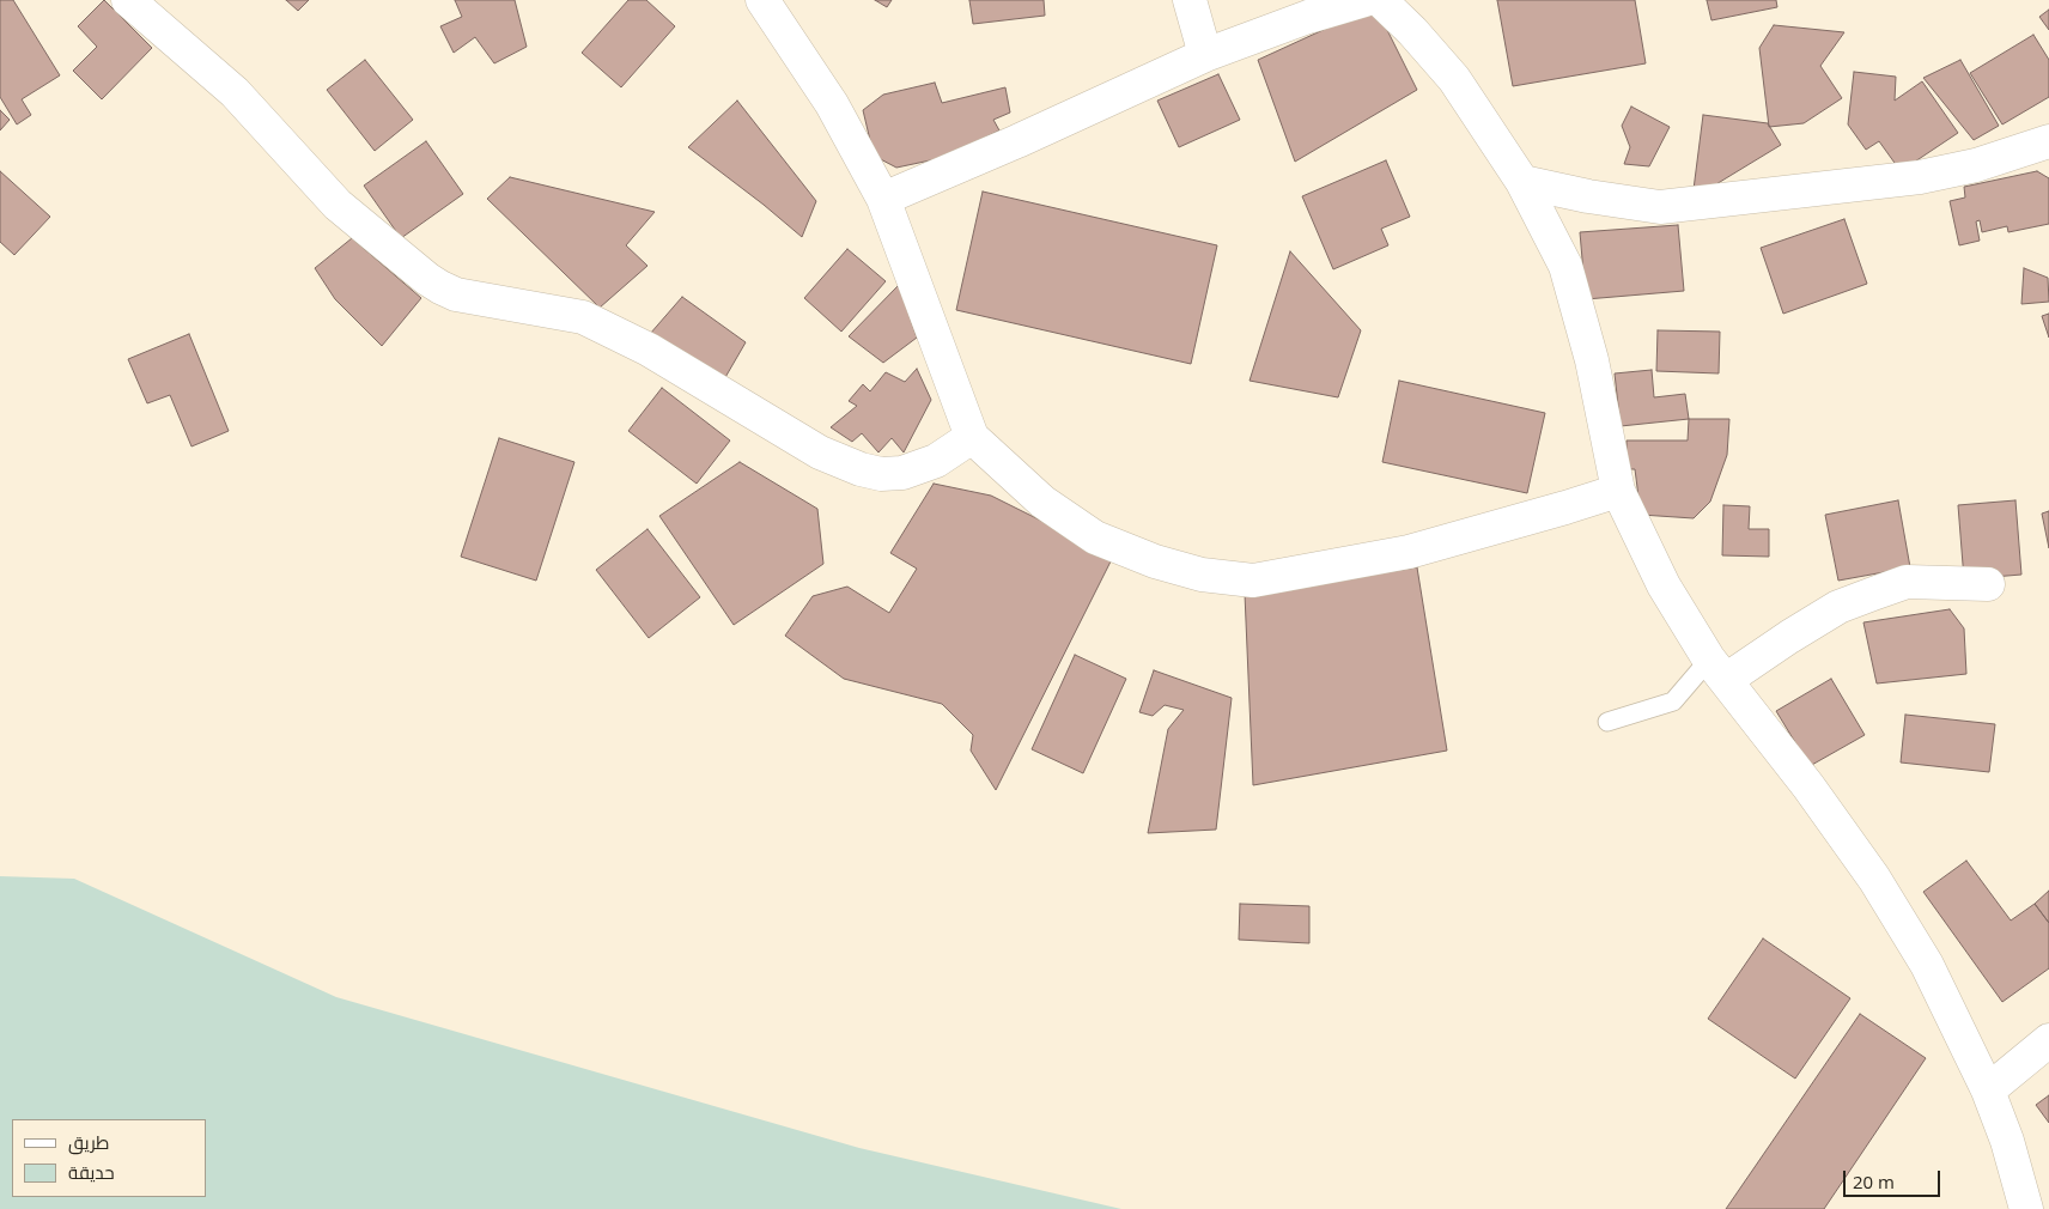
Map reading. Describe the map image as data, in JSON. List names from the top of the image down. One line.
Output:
{"legend":["طريق","حديقة"],"scale_bar":"20 m"}
